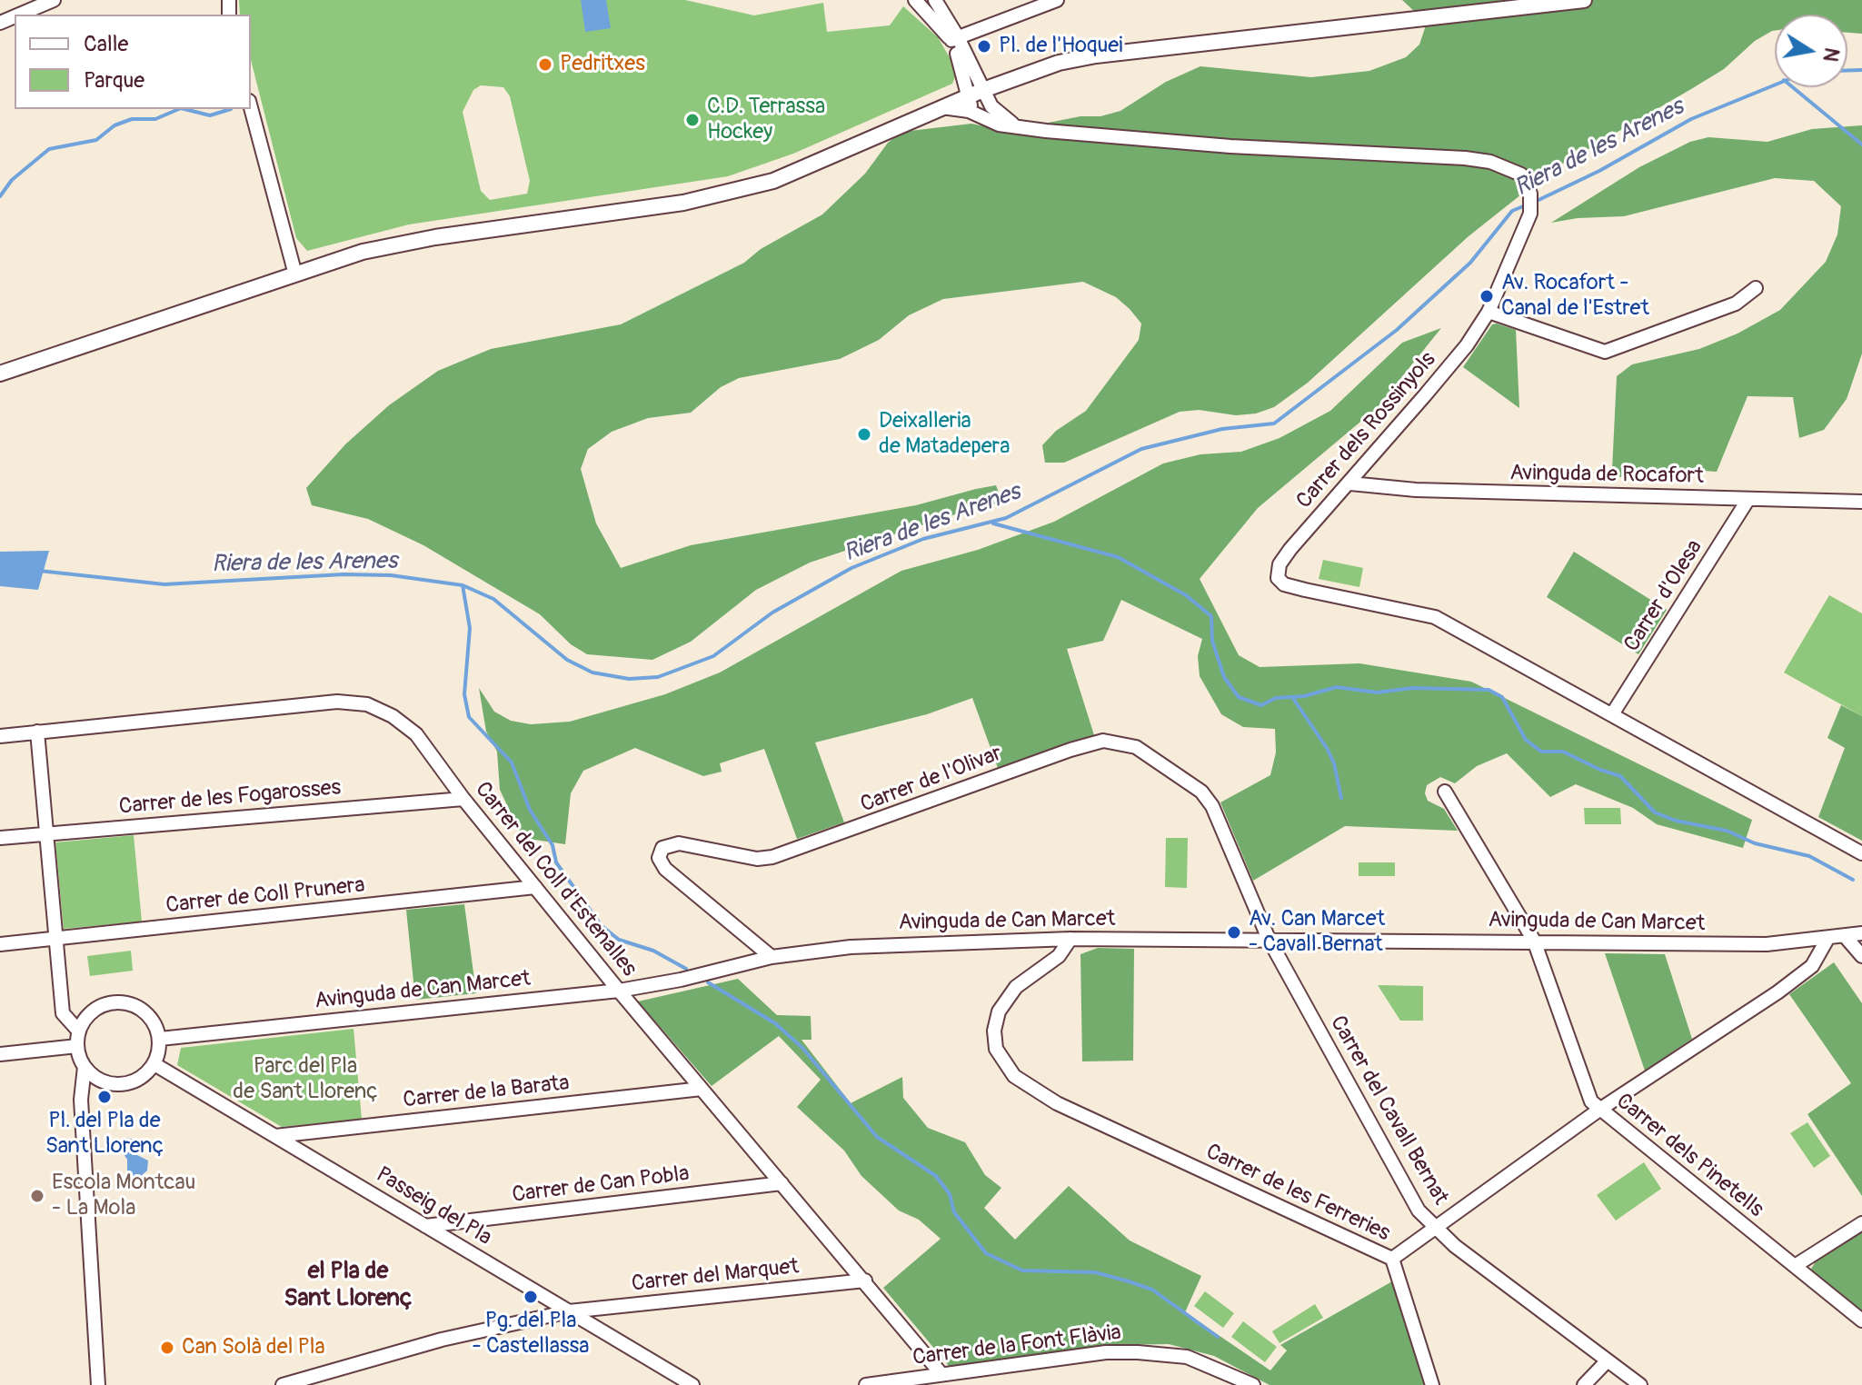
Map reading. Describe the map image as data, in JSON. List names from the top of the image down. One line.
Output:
{"streets":{"street":["Carrer dels Rossinyols","Avinguda de Rocafort","Carrer d'Olesa","Carrer de l'Olivar","Carrer de les Fogarosses","Carrer del Coll d'Estenalles","Carrer de Coll Prunera","Avinguda de Can Marcet","Carrer de la Barata","Carrer del Cavall Bernat","Carrer dels Pinetells","Carrer de Can Pobla","Carrer de les Ferreries","Passeig del Pla","Carrer del Marquet","Carrer de la Font Flàvia"]},"crossings":[["Carrer dels Rossinyols","Avinguda de Rocafort"],["Carrer dels Rossinyols","Carrer d'Olesa"],["Avinguda de Rocafort","Carrer d'Olesa"],["Carrer de l'Olivar","Avinguda de Can Marcet"],["Carrer de l'Olivar","Carrer del Cavall Bernat"],["Carrer de les Fogarosses","Carrer del Coll d'Estenalles"],["Carrer del Coll d'Estenalles","Carrer de Coll Prunera"],["Carrer del Coll d'Estenalles","Avinguda de Can Marcet"],["Carrer del Coll d'Estenalles","Carrer de la Barata"],["Carrer del Coll d'Estenalles","Carrer de Can Pobla"],["Carrer del Coll d'Estenalles","Carrer del Marquet"],["Carrer del Coll d'Estenalles","Carrer de la Font Flàvia"],["Avinguda de Can Marcet","Carrer del Cavall Bernat"],["Avinguda de Can Marcet","Carrer dels Pinetells"],["Avinguda de Can Marcet","Carrer de les Ferreries"],["Avinguda de Can Marcet","Passeig del Pla"],["Carrer de la Barata","Passeig del Pla"],["Carrer del Cavall Bernat","Carrer de les Ferreries"],["Carrer dels Pinetells","Carrer de les Ferreries"],["Carrer de Can Pobla","Passeig del Pla"],["Passeig del Pla","Carrer del Marquet"]],"districts":["el Pla de Sant Llorenç"],"water":["Riera de les Arenes"],"parks":["Parc del Pla de Sant Llorenç"],"places":["Pl. de l'Hoquei","Pedritxes","C.D. Terrassa Hockey","Av. Rocafort - Canal de l'Estret","Deixalleria de Matadepera","Av. Can Marcet - Cavall Bernat","Pl. del Pla de Sant Llorenç","Escola Montcau - La Mola","Pg. del Pla - Castellassa","Can Solà del Pla"],"legend":["Calle","Parque"],"north":"right"}
